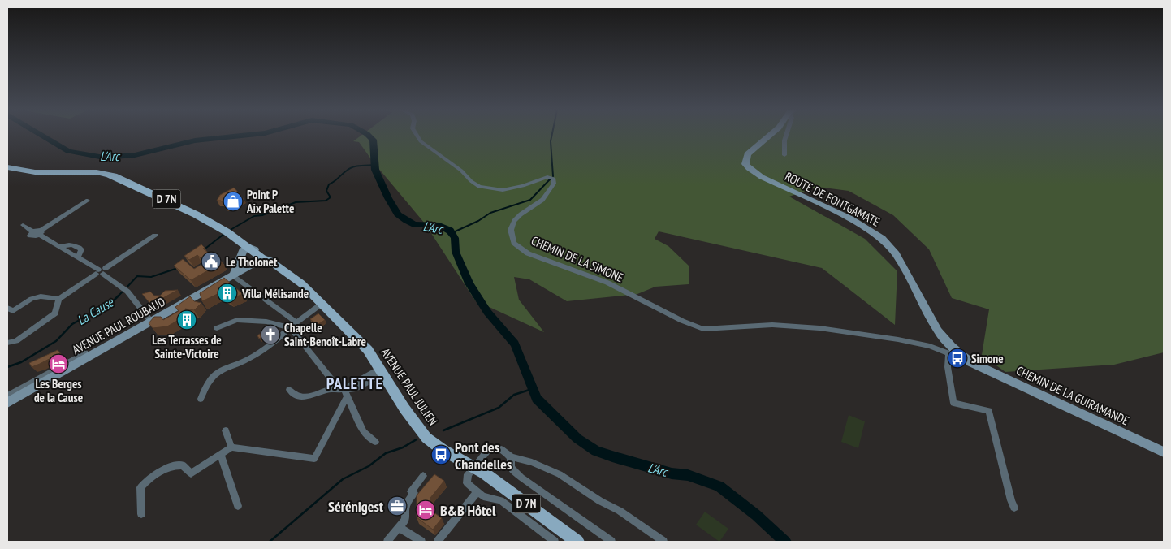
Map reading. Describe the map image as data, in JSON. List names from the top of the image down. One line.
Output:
{"streets":{"main road":["D 7N","AVENUE PAUL JULIEN"],"street":["ROUTE DE FONTGAMATE","CHEMIN DE LA SIMONE","AVENUE PAUL ROUBAUD","CHEMIN DE LA GUIRAMANDE"]},"crossings":[["ROUTE DE FONTGAMATE","CHEMIN DE LA SIMONE"],["ROUTE DE FONTGAMATE","CHEMIN DE LA GUIRAMANDE"],["CHEMIN DE LA SIMONE","CHEMIN DE LA GUIRAMANDE"],["AVENUE PAUL ROUBAUD","AVENUE PAUL JULIEN"]],"districts":["PALETTE"],"water":["L'Arc","La Cause"],"places":{"shop":["Point P Aix Palette"],"public building":["Le Tholonet"],"building":["Villa Mélisande","Les Terrasses de Sainte-Victoire"],"church":["Chapelle Saint-Benoît-Labre"],"bus stop":["Simone","Pont des Chandelles"],"hotel":["Les Berges de la Cause","B&B Hôtel"],"office":["Sérénigest"]}}
